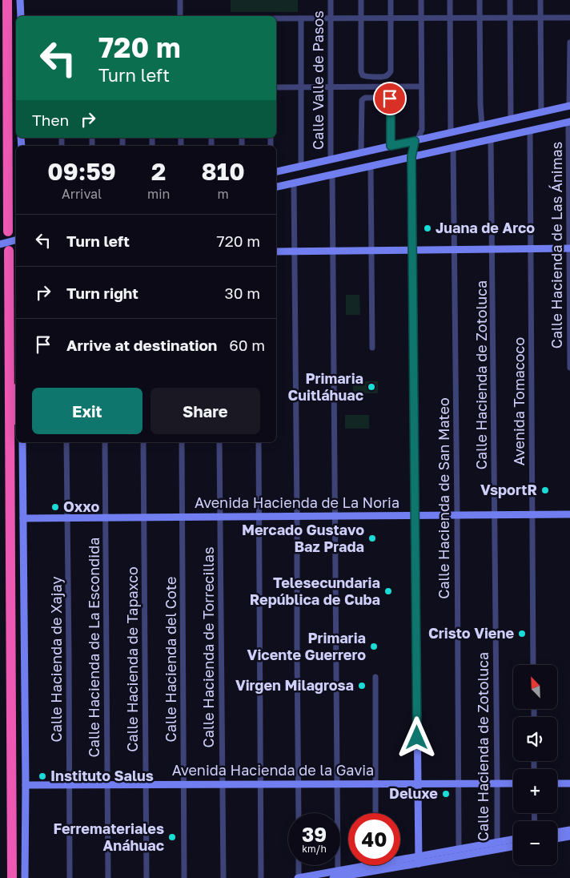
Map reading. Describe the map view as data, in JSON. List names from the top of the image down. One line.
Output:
{"streets":{"street":["Calle Valle de Pasos","Calle Hacienda de Las Ánimas","Calle Hacienda de Zotoluca","Avenida Tomacoco","Calle Hacienda de San Mateo","Avenida Hacienda de La Noria","Calle Hacienda de La Escondida","Calle Hacienda de Torrecillas","Calle Hacienda de Xajay","Calle Hacienda de Tapaxco","Calle Hacienda del Cote","Avenida Hacienda de la Gavia"]},"crossings":[["Calle Hacienda de Zotoluca","Avenida Hacienda de La Noria"],["Calle Hacienda de Zotoluca","Avenida Hacienda de la Gavia"],["Avenida Tomacoco","Avenida Hacienda de La Noria"],["Calle Hacienda de San Mateo","Avenida Hacienda de La Noria"],["Calle Hacienda de San Mateo","Avenida Hacienda de la Gavia"],["Avenida Hacienda de La Noria","Calle Hacienda de La Escondida"],["Avenida Hacienda de La Noria","Calle Hacienda de Torrecillas"],["Avenida Hacienda de La Noria","Calle Hacienda de Xajay"],["Avenida Hacienda de La Noria","Calle Hacienda de Tapaxco"],["Avenida Hacienda de La Noria","Calle Hacienda del Cote"],["Calle Hacienda de La Escondida","Avenida Hacienda de la Gavia"],["Calle Hacienda de Torrecillas","Avenida Hacienda de la Gavia"],["Calle Hacienda de Xajay","Avenida Hacienda de la Gavia"],["Calle Hacienda de Tapaxco","Avenida Hacienda de la Gavia"],["Calle Hacienda del Cote","Avenida Hacienda de la Gavia"]],"places":["Juana de Arco","Primaria Cuitláhuac","VsportR","Oxxo","Mercado Gustavo Baz Prada","Telesecundaria República de Cuba","Cristo Viene","Primaria Vicente Guerrero","Virgen Milagrosa","Instituto Salus","Deluxe","Ferremateriales Anáhuac"],"north":"top left","page":{"turn":["720 m","Turn left"],"then":"Then","eta":["09:59","Arrival","2","min","810","m"],"list":[{"name":"Turn left","value":"720 m"},{"name":"Turn right","value":"30 m"},{"name":"Arrive at destination","value":"60 m"}],"buttons":["Exit","Share"],"map_buttons":["+","−"],"speed":"39 km/h","limit":"40"}}
